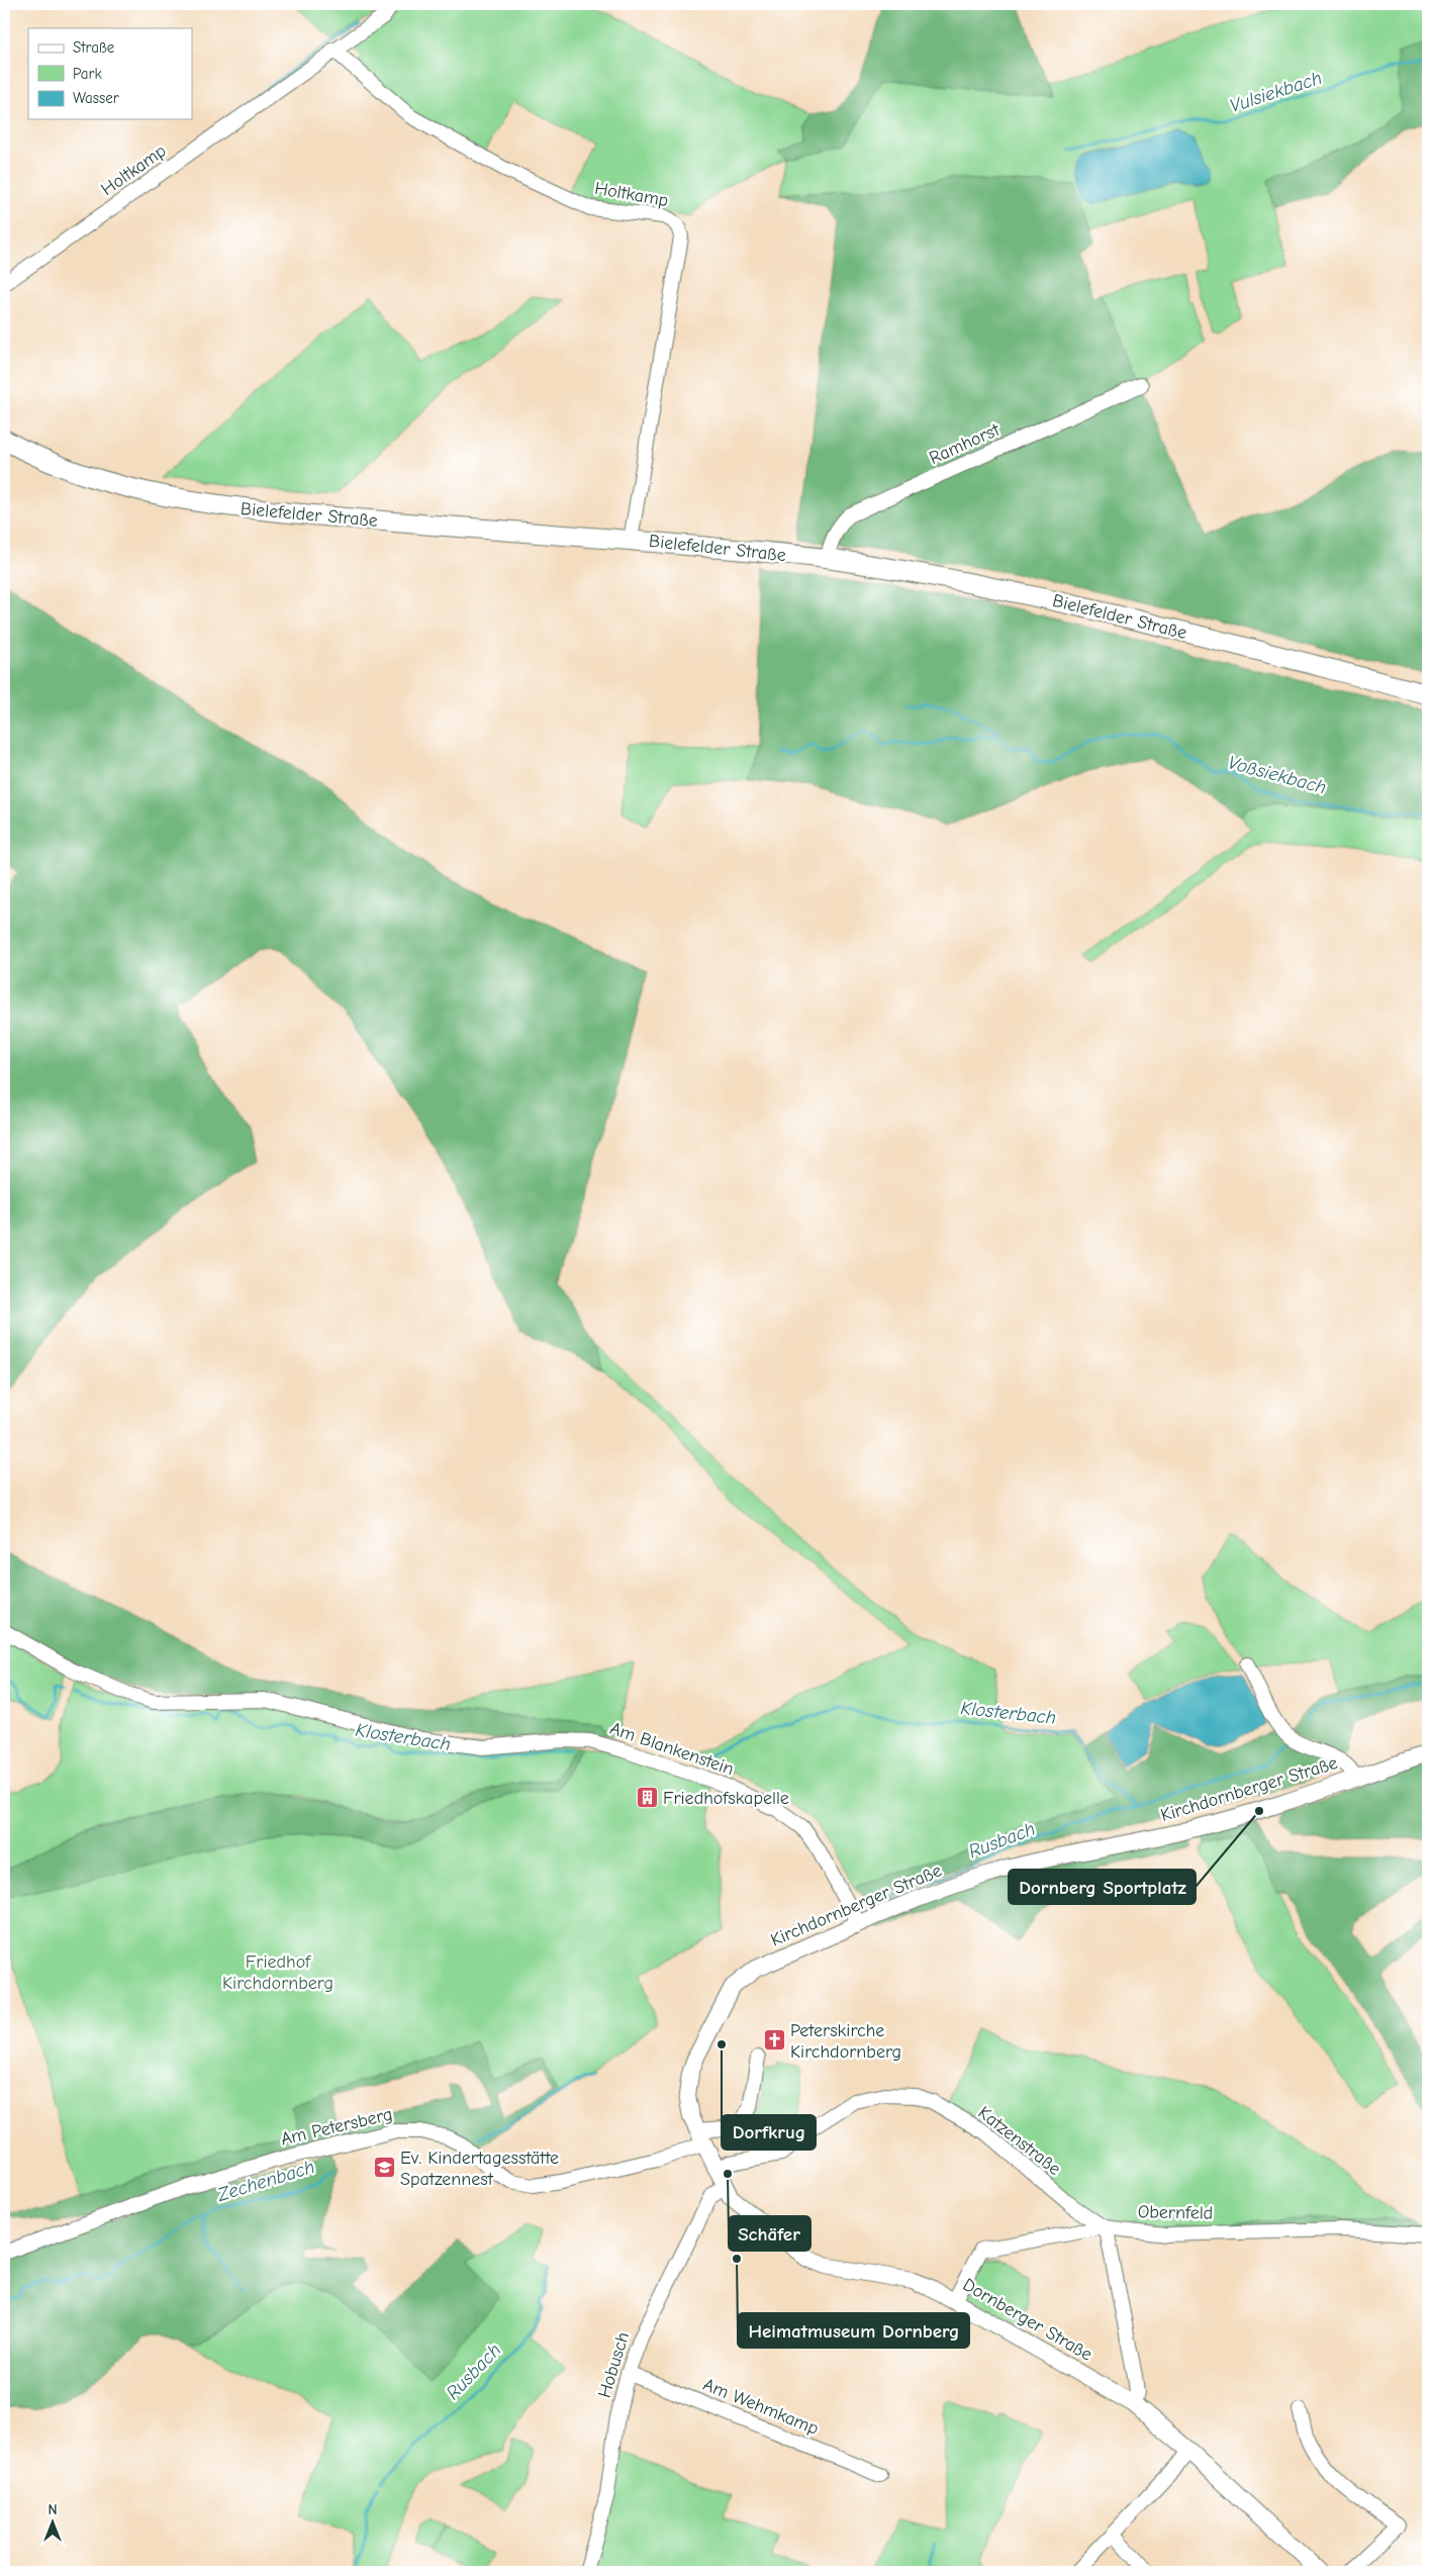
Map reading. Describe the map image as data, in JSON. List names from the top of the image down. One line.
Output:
{"streets":{"main road":["Bielefelder Straße"],"street":["Holtkamp","Ramhorst","Am Blankenstein","Kirchdornberger Straße","Am Petersberg","Katzenstraße","Obernfeld","Dornberger Straße","Hobusch","Am Wehmkamp"]},"crossings":[["Holtkamp","Bielefelder Straße"],["Ramhorst","Bielefelder Straße"],["Am Blankenstein","Kirchdornberger Straße"],["Kirchdornberger Straße","Am Petersberg"],["Kirchdornberger Straße","Dornberger Straße"],["Am Petersberg","Dornberger Straße"],["Katzenstraße","Obernfeld"],["Katzenstraße","Dornberger Straße"],["Obernfeld","Dornberger Straße"],["Dornberger Straße","Hobusch"],["Hobusch","Am Wehmkamp"]],"water":["Vulsiekbach","Voßsiekbach","Klosterbach","Rusbach","Zechenbach"],"parks":["Friedhof Kirchdornberg"],"places":{"building":["Friedhofskapelle"],"other":["Dornberg Sportplatz","Dorfkrug","Schäfer","Heimatmuseum Dornberg"],"church":["Peterskirche Kirchdornberg"],"school or university":["Ev. Kindertagesstätte Spatzennest"]},"legend":["Straße","Park","Wasser"],"north":"top"}
